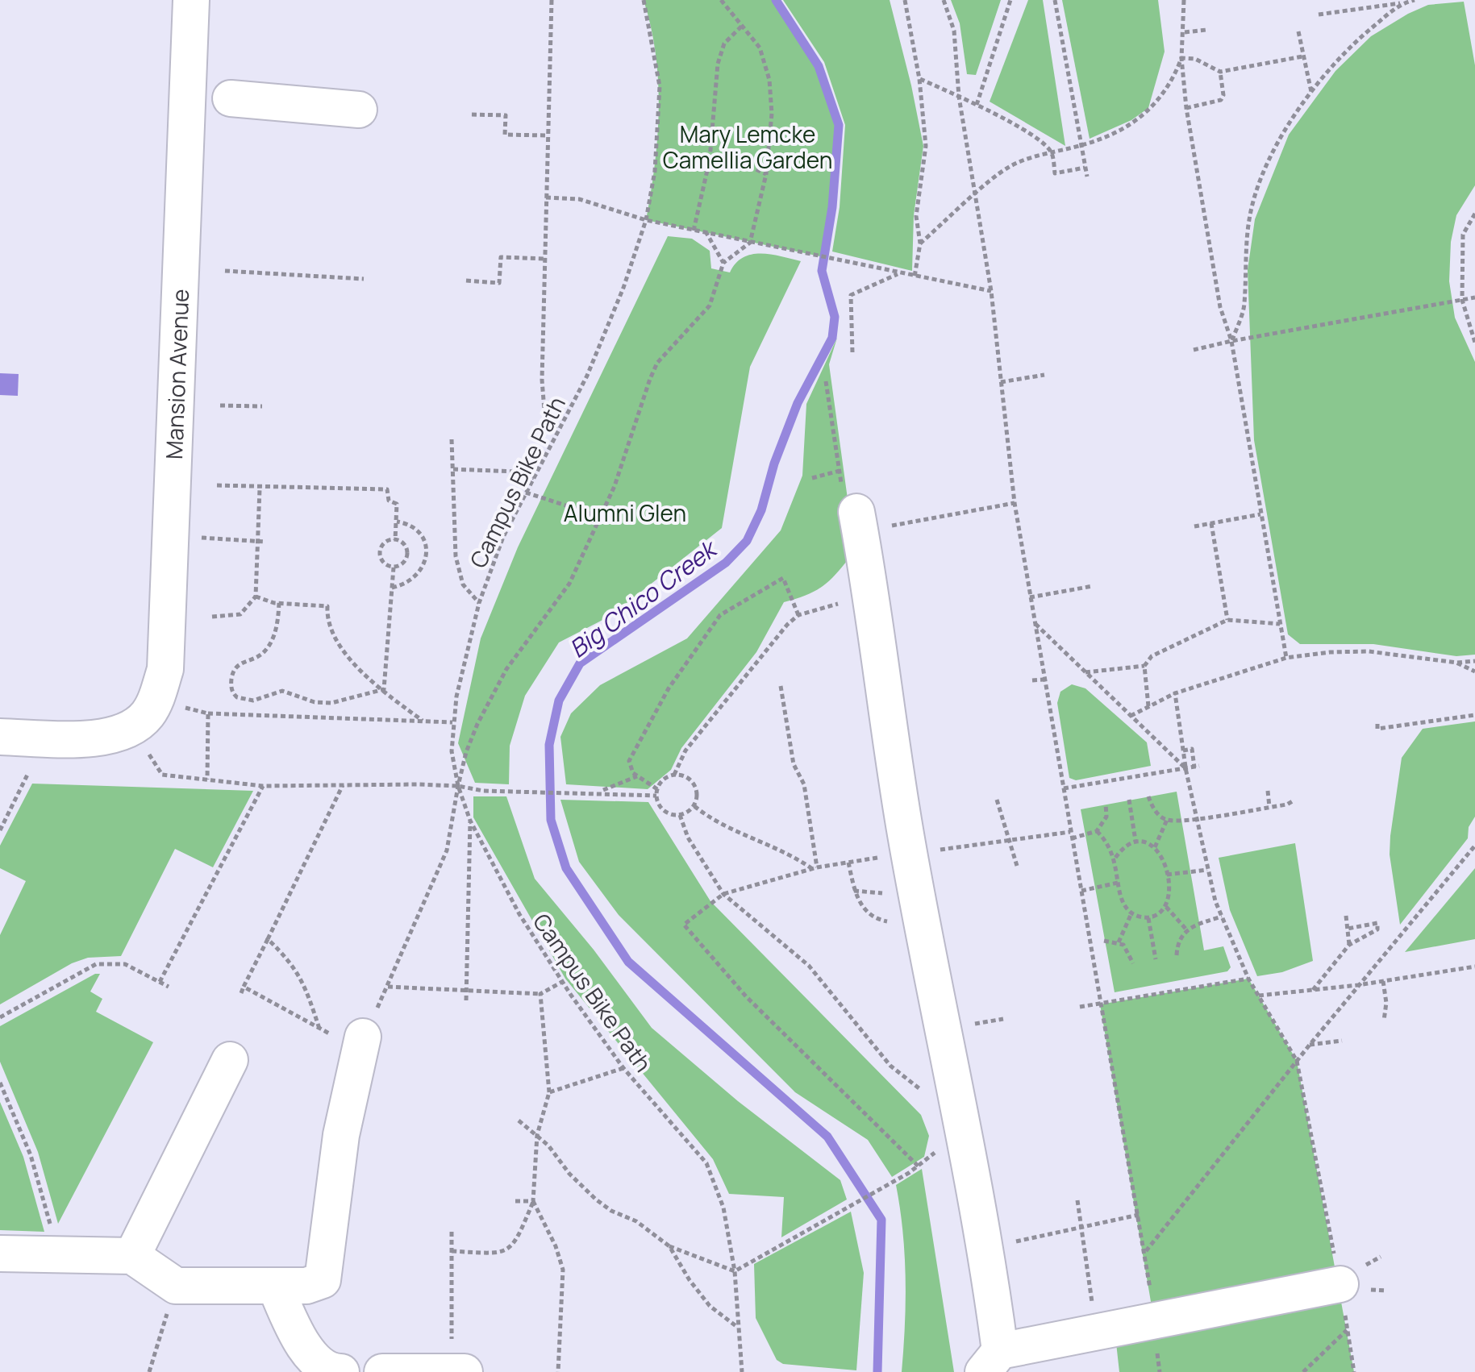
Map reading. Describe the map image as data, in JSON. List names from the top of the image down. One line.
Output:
{"streets":{"street":["Mansion Avenue"],"path":["Campus Bike Path"]},"water":["Big Chico Creek"],"parks":["Mary Lemcke Camellia Garden","Alumni Glen"]}
